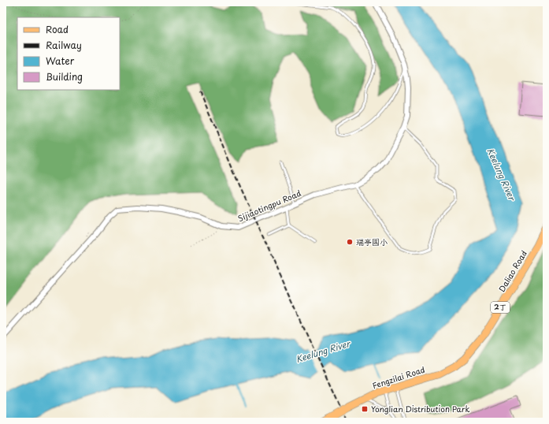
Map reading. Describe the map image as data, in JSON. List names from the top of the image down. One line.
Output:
{"streets":{"main road":["Daliao Road","2丁","Fengzilai Road"],"street":["Sijiaotingpu Road"]},"crossings":[["Daliao Road","Fengzilai Road"]],"water":["Keelung River"],"places":{"other":["瑞亭國小"],"transit":["Yonglian Distribution Park"]},"legend":["Road","Railway","Water","Building"]}
